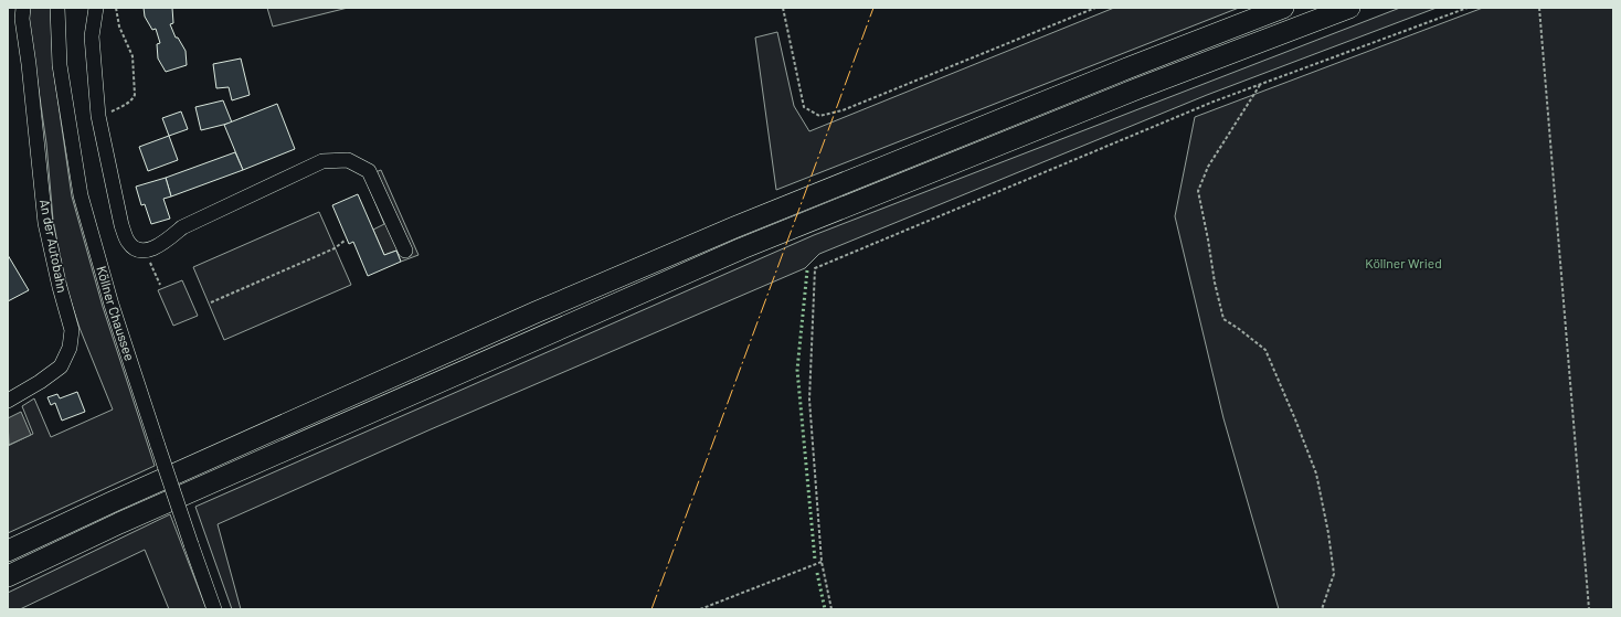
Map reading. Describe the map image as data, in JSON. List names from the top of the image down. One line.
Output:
{"streets":{"street":["An der Autobahn","Köllner Chaussee"]},"parks":["Köllner Wried"]}
